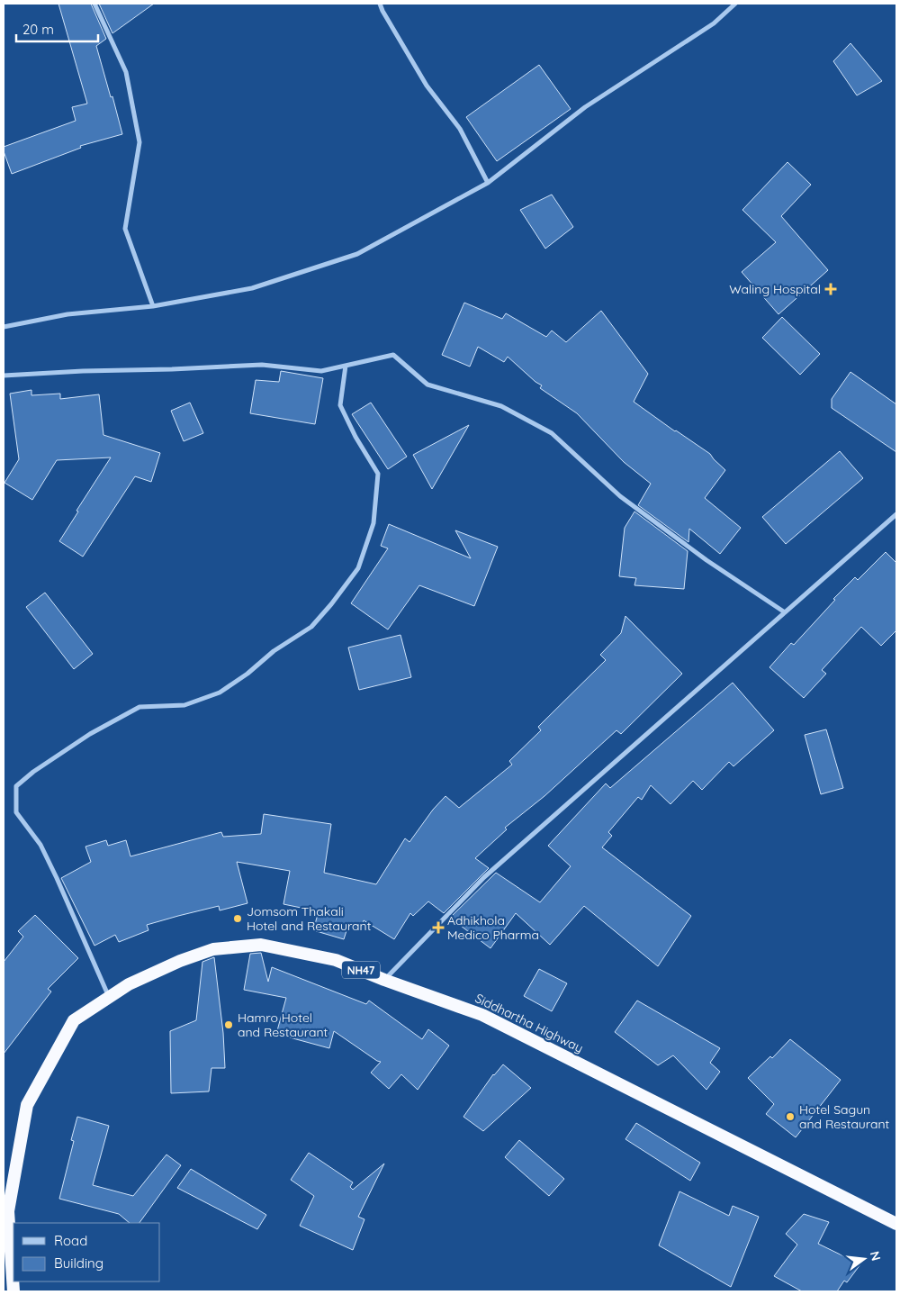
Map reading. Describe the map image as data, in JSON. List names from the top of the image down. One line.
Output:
{"streets":{"highway":["NH47","Siddhartha Highway"]},"places":{"health":["Waling Hospital","Adhikhola Medico Pharma"],"other":["Jomsom Thakali Hotel and Restaurant","Hamro Hotel and Restaurant","Hotel Sagun and Restaurant"]},"legend":["Road","Building"],"scale_bar":"20 m","north":"right"}
